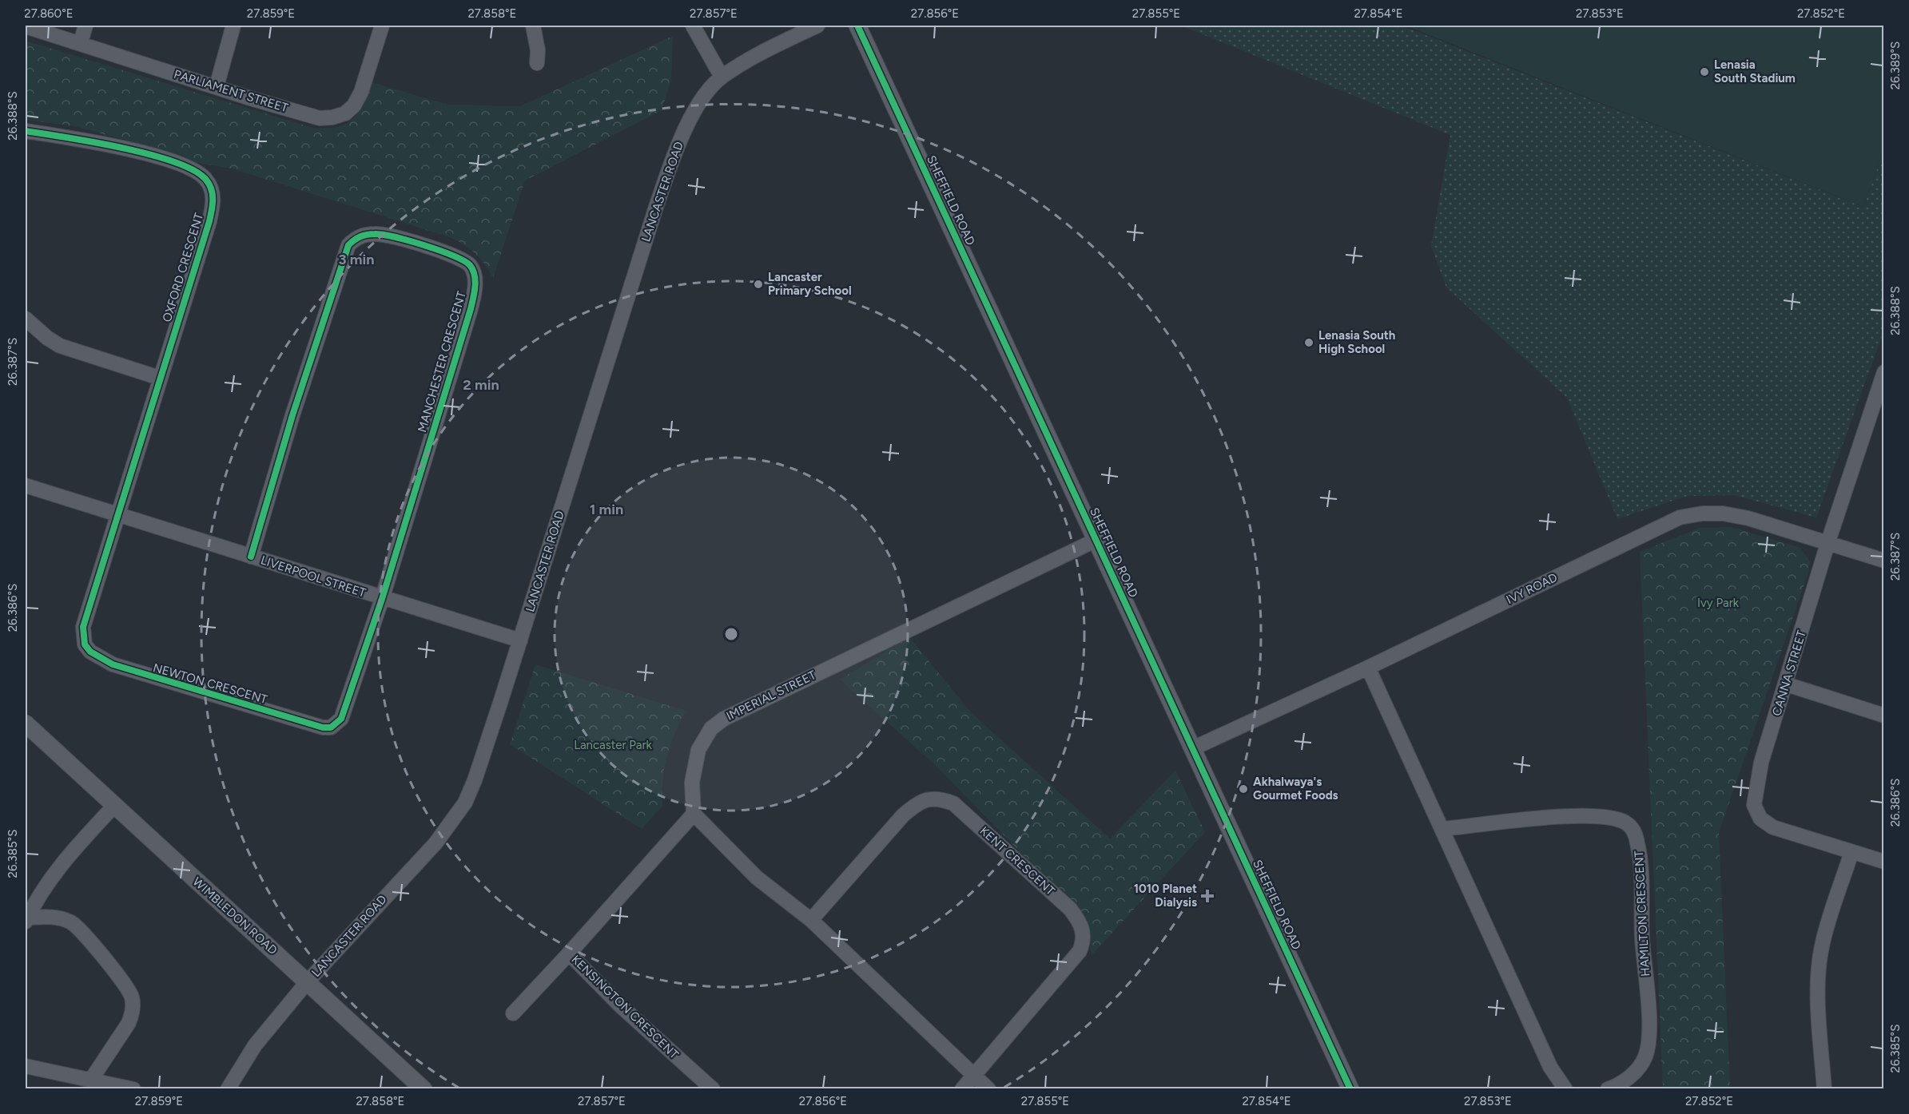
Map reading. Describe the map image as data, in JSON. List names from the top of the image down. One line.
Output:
{"streets":{"street":["PARLIAMENT STREET","LANCASTER ROAD","SHEFFIELD ROAD","OXFORD CRESCENT","MANCHESTER CRESCENT","LIVERPOOL STREET","IVY ROAD","CANNA STREET","NEWTON CRESCENT","IMPERIAL STREET","KENT CRESCENT","HAMILTON CRESCENT","WIMBLEDON ROAD","KENSINGTON CRESCENT"]},"crossings":[["LANCASTER ROAD","LIVERPOOL STREET"],["LANCASTER ROAD","WIMBLEDON ROAD"],["SHEFFIELD ROAD","IVY ROAD"],["SHEFFIELD ROAD","IMPERIAL STREET"],["OXFORD CRESCENT","LIVERPOOL STREET"],["OXFORD CRESCENT","NEWTON CRESCENT"],["MANCHESTER CRESCENT","LIVERPOOL STREET"],["MANCHESTER CRESCENT","NEWTON CRESCENT"],["LIVERPOOL STREET","NEWTON CRESCENT"],["IVY ROAD","CANNA STREET"],["IMPERIAL STREET","KENSINGTON CRESCENT"]],"parks":["Ivy Park","Lancaster Park"],"places":{"other":["Lenasia South Stadium","Lancaster Primary School","Lenasia South High School","Akhalwaya's Gourmet Foods"],"health":["1010 Planet Dialysis"]},"coordinates":["27.860°E","27.859°E","27.858°E","27.857°E","27.856°E","27.855°E","27.854°E","27.853°E","27.852°E","26.389°S","26.388°S","26.387°S","26.386°S","26.385°S"],"rings":["3 min","2 min","1 min"]}
